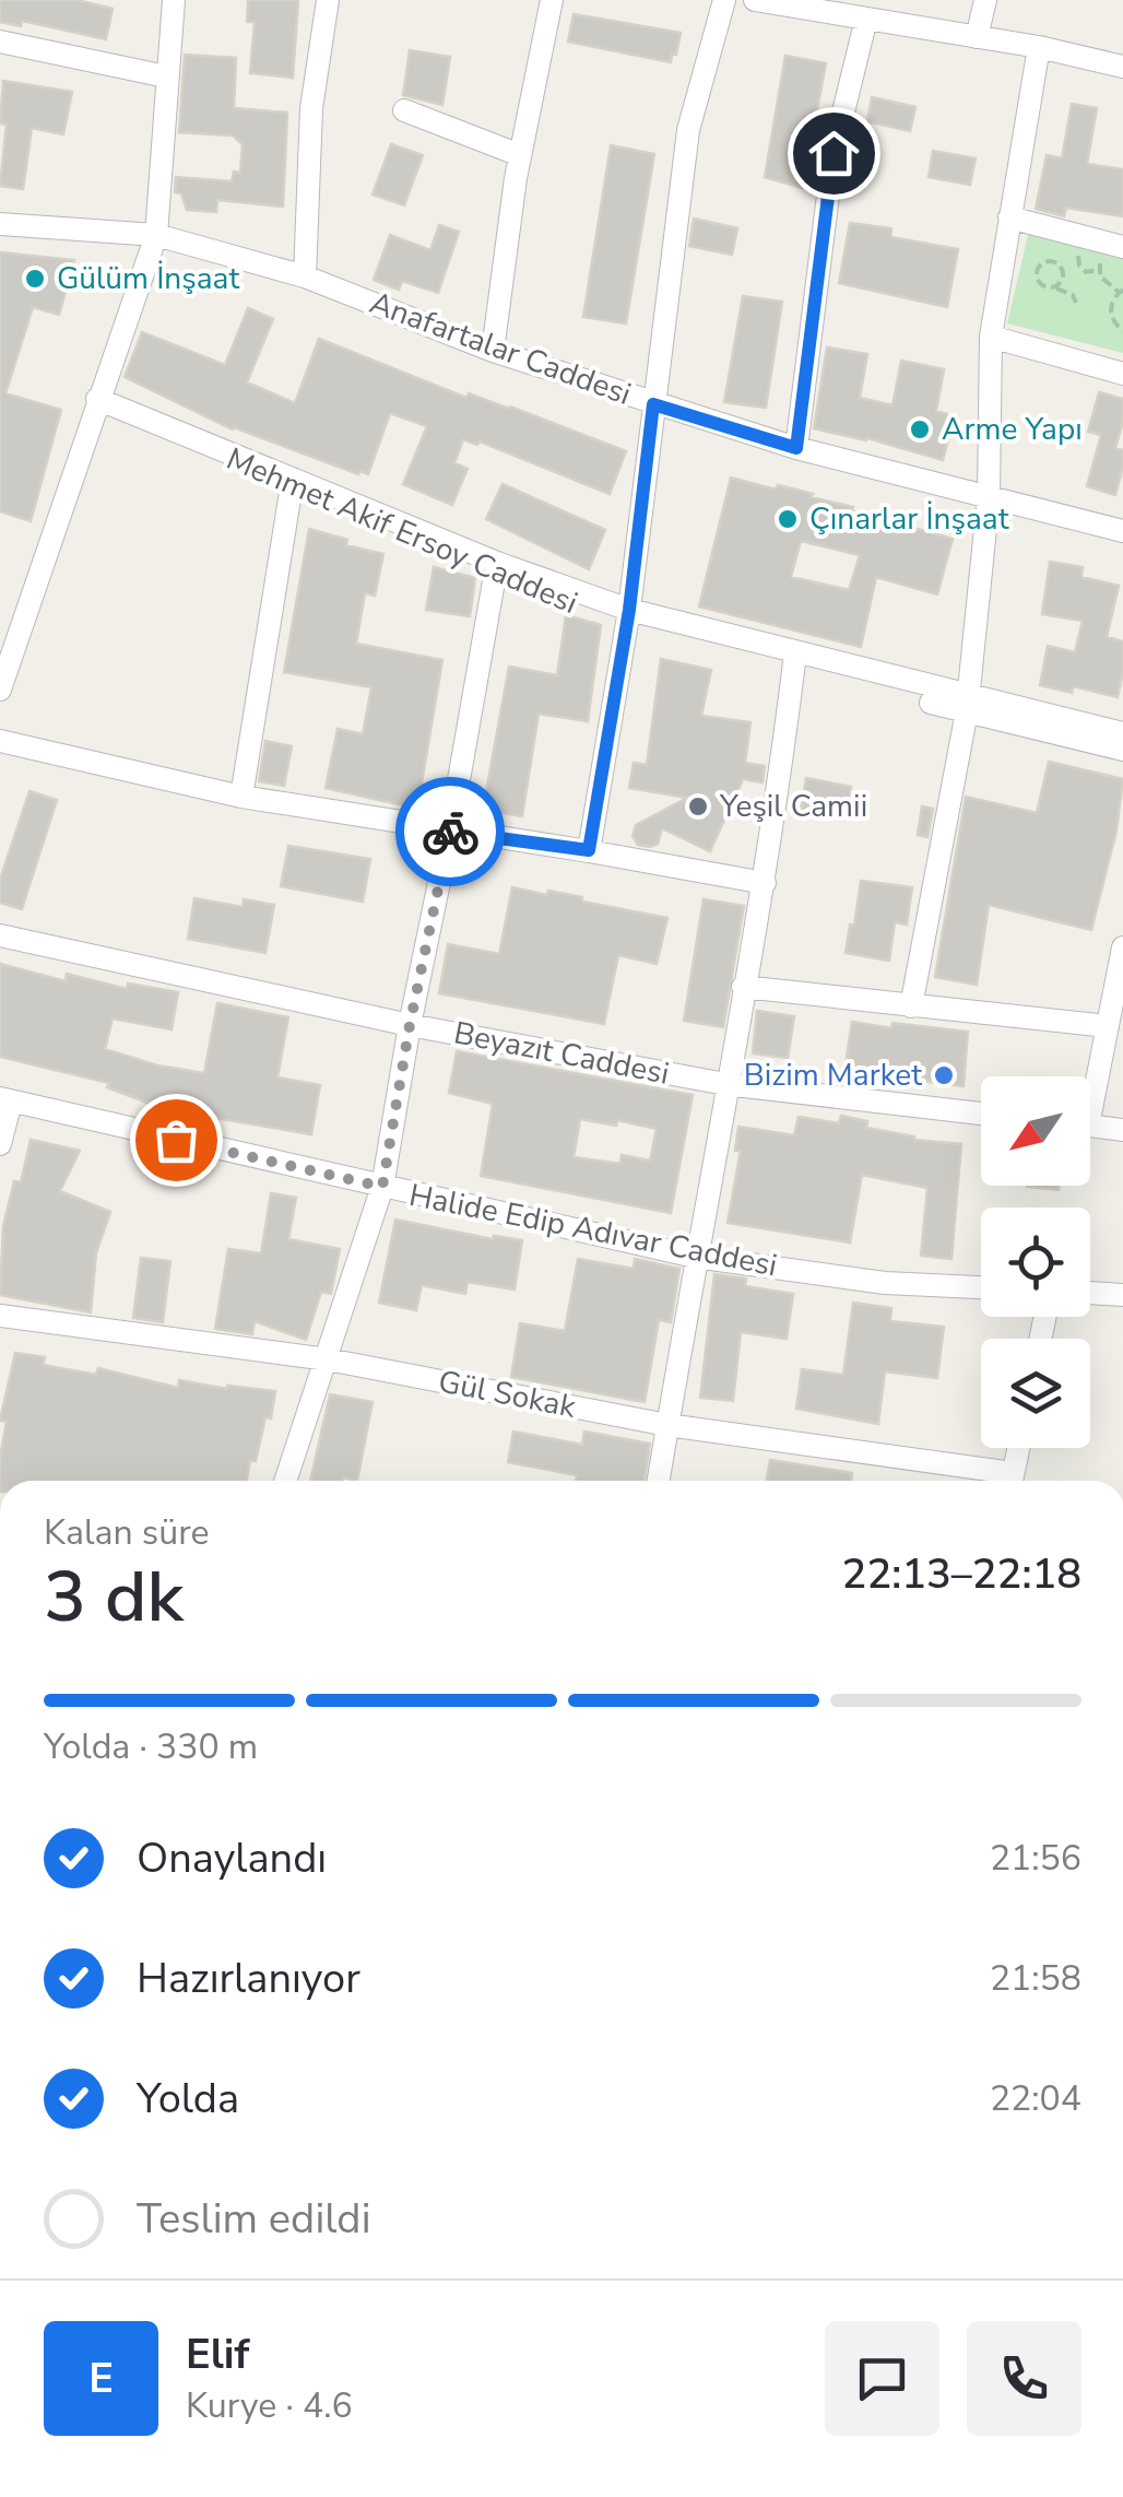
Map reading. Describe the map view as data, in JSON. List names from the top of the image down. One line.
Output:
{"streets":{"street":["Anafartalar Caddesi","Mehmet Akif Ersoy Caddesi","Beyazıt Caddesi","Halide Edip Adıvar Caddesi","Gül Sokak"]},"places":["Gülüm İnşaat","Arme Yapı","Çınarlar İnşaat","Yeşil Camii","Bizim Market"],"north":"bottom left","page":{"heading":["3 dk","Kalan süre","22:13–22:18"],"panel":["Elif","Kurye · 4.6"],"bar":"Yolda · 330 m","list":[["Onaylandı","21:56"],["Hazırlanıyor","21:58"],["Yolda","22:04"],"Teslim edildi"],"round":"E"}}
